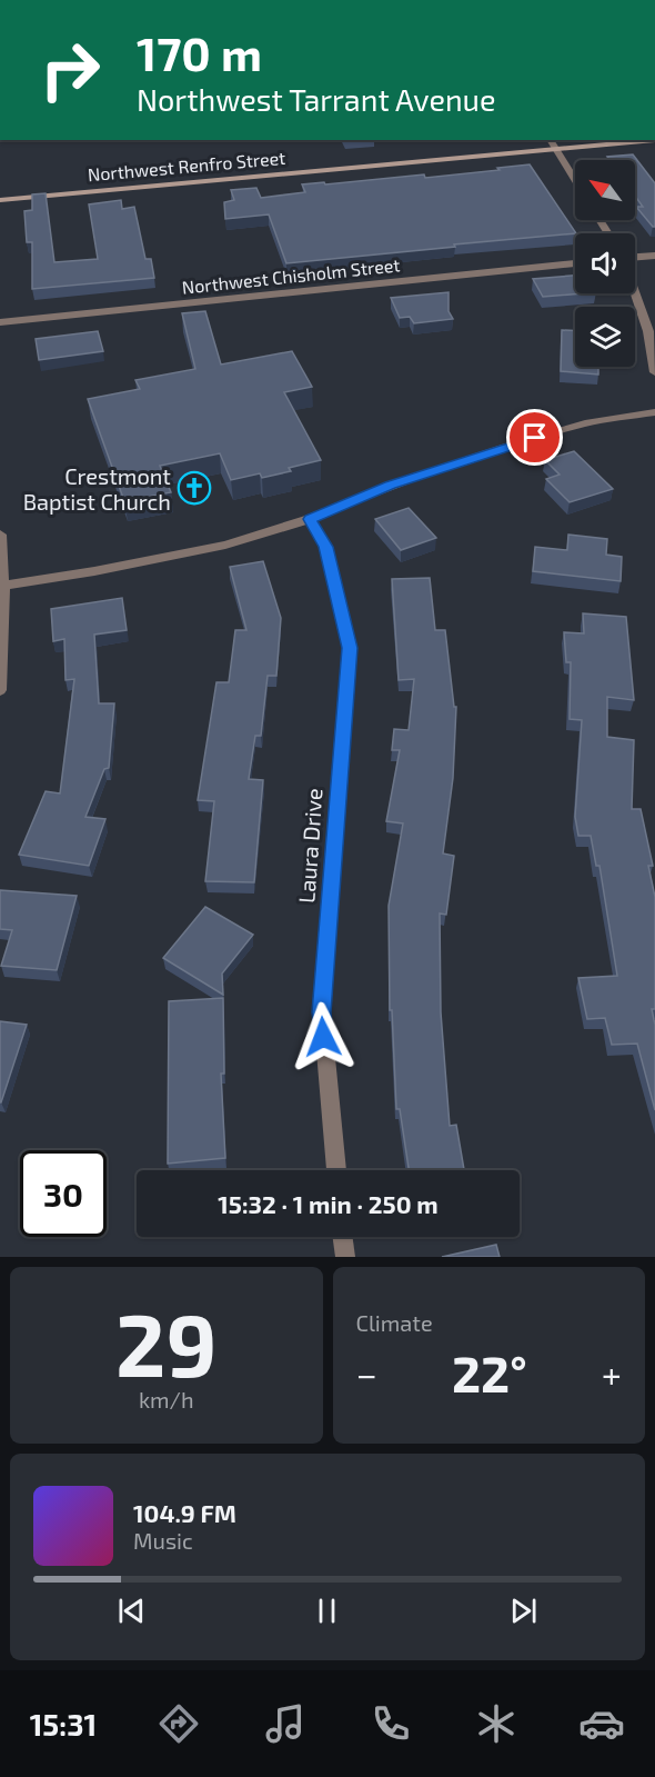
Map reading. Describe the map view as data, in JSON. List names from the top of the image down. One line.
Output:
{"streets":{"main road":["Northwest Renfro Street"],"street":["Northwest Chisholm Street","Laura Drive"]},"places":{"church":["Crestmont Baptist Church"]},"north":"top left","page":{"turn":["170 m","Northwest Tarrant Avenue"],"limit":"30","trip":"15:32 · 1 min · 250 m","tile":[["29","km/h"],"Climate"],"heat":["−","22°","+"],"song":["104.9 FM","Music"],"tabs":"15:31"}}
